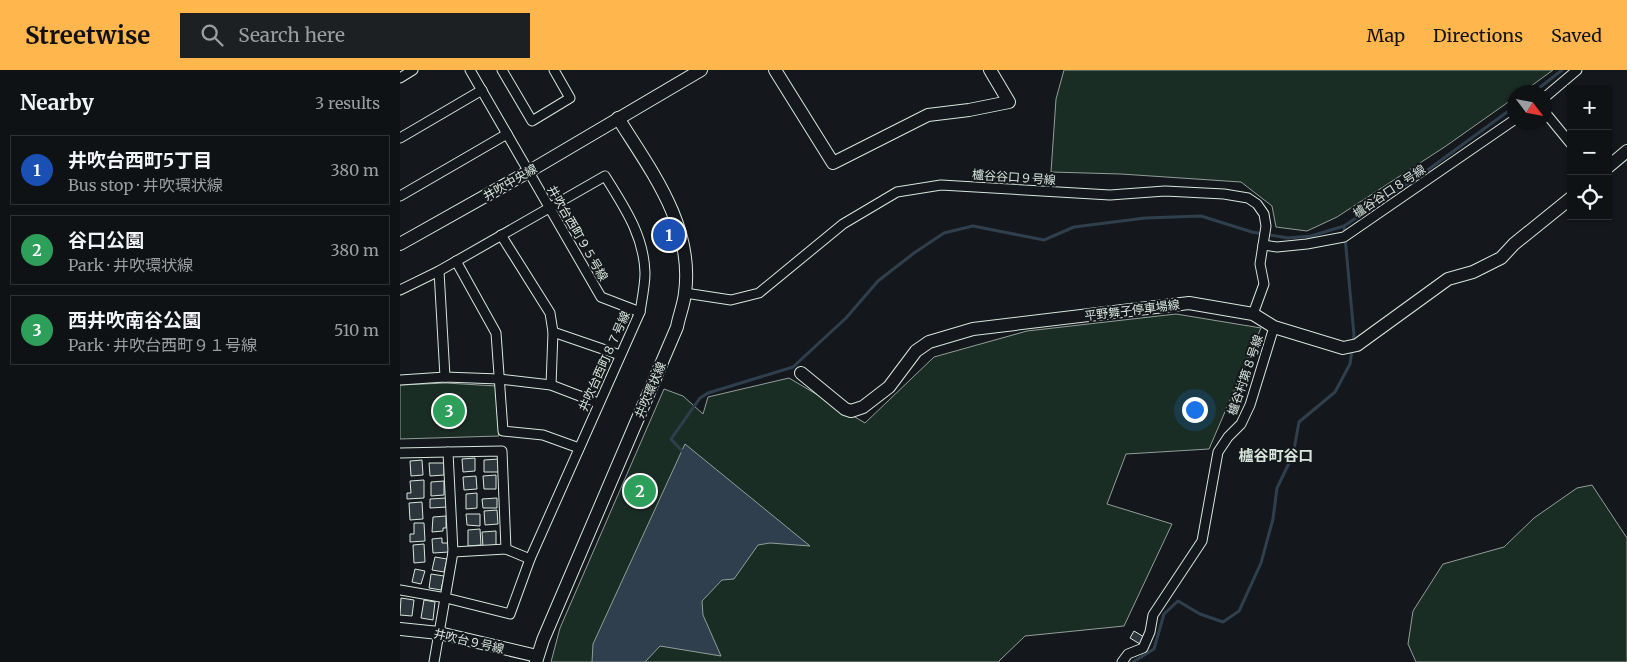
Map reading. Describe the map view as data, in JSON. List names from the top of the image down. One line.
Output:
{"streets":{"street":["櫨谷谷口９号線","井吹中央線","櫨谷谷口８号線","井吹台西町９５号線","平野舞子停車場線","井吹台西町８７号線","櫨谷村第８号線","井吹環状線","井吹台９号線"]},"crossings":[["櫨谷谷口９号線","櫨谷谷口８号線"],["櫨谷谷口９号線","平野舞子停車場線"],["櫨谷谷口９号線","井吹環状線"],["井吹中央線","井吹台西町９５号線"],["井吹中央線","井吹環状線"],["井吹台西町９５号線","井吹台西町８７号線"],["平野舞子停車場線","櫨谷村第８号線"],["井吹環状線","井吹台９号線"]],"districts":["櫨谷町谷口"],"north":"bottom right","page":{"header":"Streetwise","search":"Search here","nav":["Map","Directions","Saved"],"heading":["Nearby","3 results"],"map_buttons":["+","−"],"list":[{"mark":"1","name":"井吹台西町5丁目","note":"Bus stop · 井吹環状線","value":"380 m"},{"mark":"2","name":"谷口公園","note":"Park · 井吹環状線","value":"380 m"},{"mark":"3","name":"西井吹南谷公園","note":"Park · 井吹台西町９１号線","value":"510 m"}],"pins":["1","3","2"]}}
